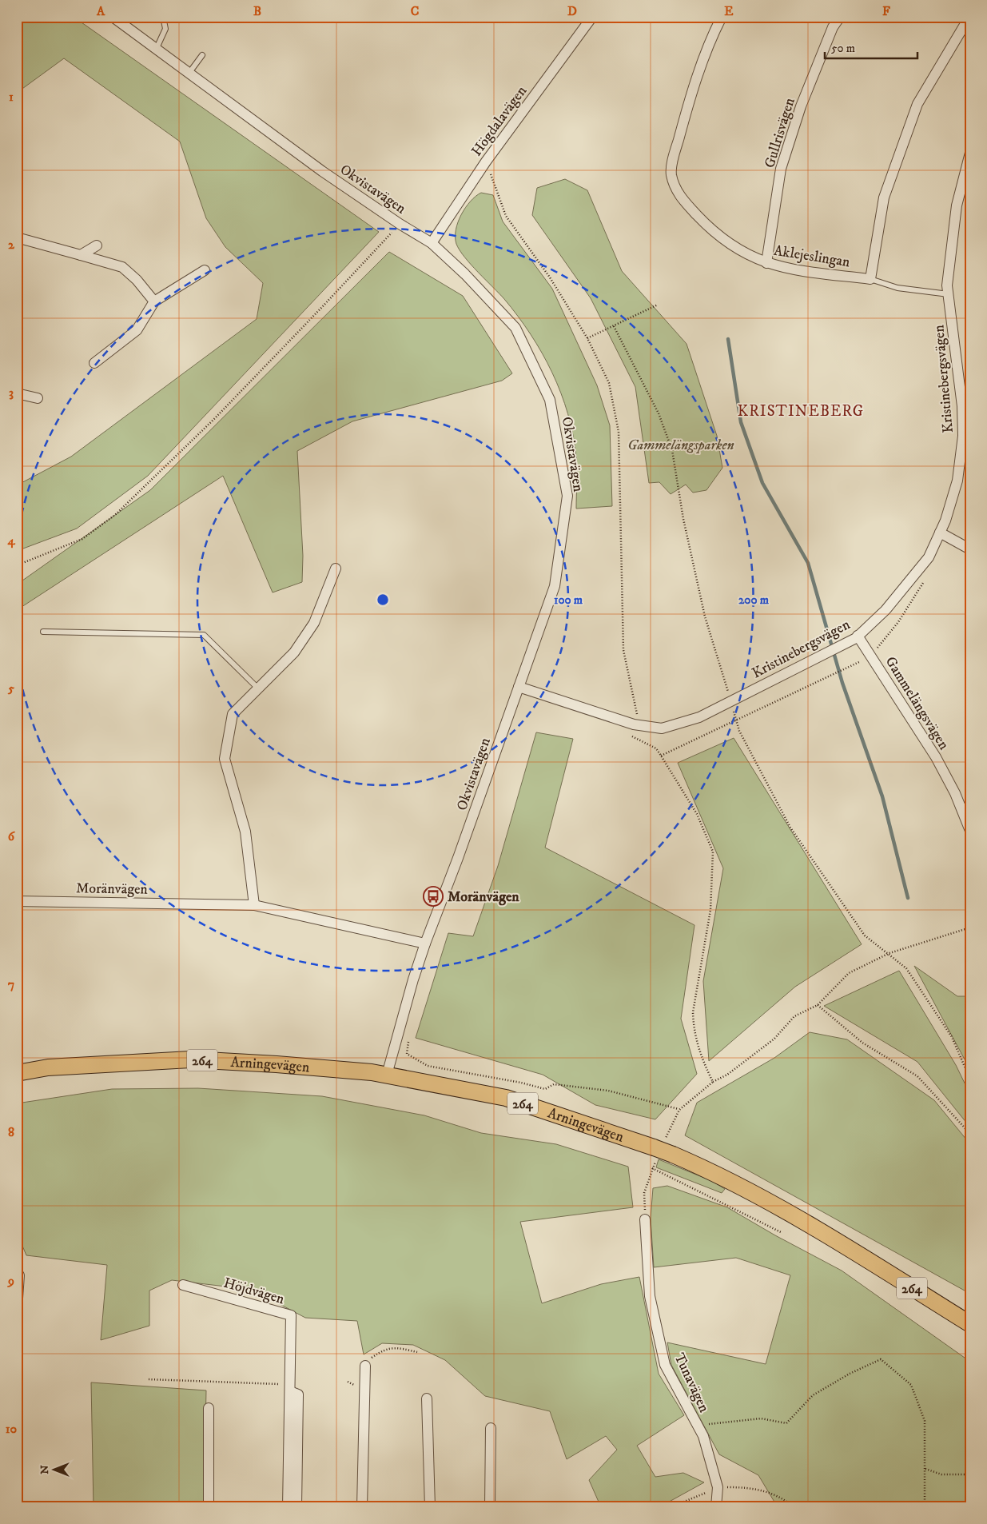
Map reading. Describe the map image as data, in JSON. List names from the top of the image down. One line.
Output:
{"streets":{"main road":["264","Arningevägen"],"street":["Högdalavägen","Gullrisvägen","Okvistavägen","Aklejeslingan","Kristinebergsvägen","Gammelängsvägen","Moränvägen","Höjdvägen","Tunavägen"]},"crossings":[["Högdalavägen","Okvistavägen"],["Gullrisvägen","Aklejeslingan"],["Okvistavägen","Kristinebergsvägen"],["Okvistavägen","Moränvägen"],["Okvistavägen","Arningevägen"],["Kristinebergsvägen","Gammelängsvägen"]],"districts":["KRISTINEBERG"],"parks":["Gammelängsparken"],"places":{"bus stop":["Moränvägen"]},"scale_bar":"50 m","north":"left","grid":{"columns":["A","B","C","D","E","F"],"rows":["1","2","3","4","5","6","7","8","9","10"]},"rings":["100 m","200 m"]}
